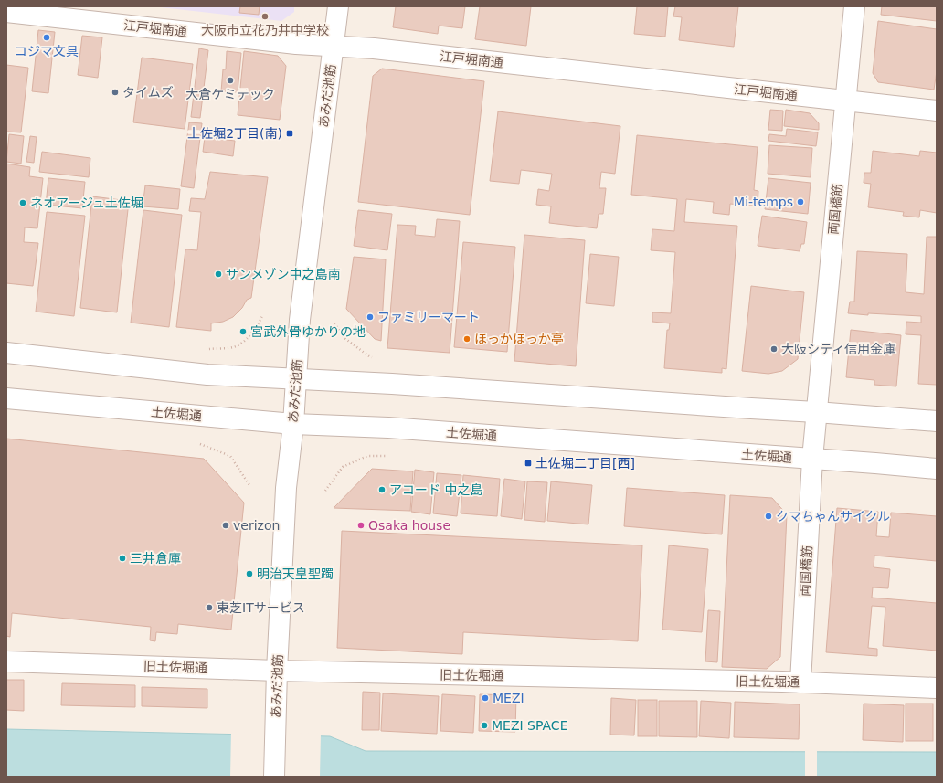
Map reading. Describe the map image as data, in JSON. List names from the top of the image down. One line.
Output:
{"streets":{"street":["江戸堀南通","あみだ池筋","両国橋筋","土佐堀通","旧土佐堀通"]},"crossings":[["江戸堀南通","あみだ池筋"],["江戸堀南通","両国橋筋"],["あみだ池筋","土佐堀通"],["あみだ池筋","旧土佐堀通"],["両国橋筋","土佐堀通"],["両国橋筋","旧土佐堀通"]],"places":{"other":["大阪市立花乃井中学校","コジマ文具","大倉ケミテック","タイムズ","Mi-temps","ネオアージュ土佐堀","サンメゾン中之島南","ファミリーマート","宮武外骨ゆかりの地","ほっかほっか亭","大阪シティ信用金庫","アコード 中之島","クマちゃんサイクル","verizon","Osaka house","三井倉庫","明治天皇聖躅","東芝ITサービス","MEZI","MEZI SPACE"],"transit":["土佐堀2丁目(南)","土佐堀二丁目[西]"]}}
